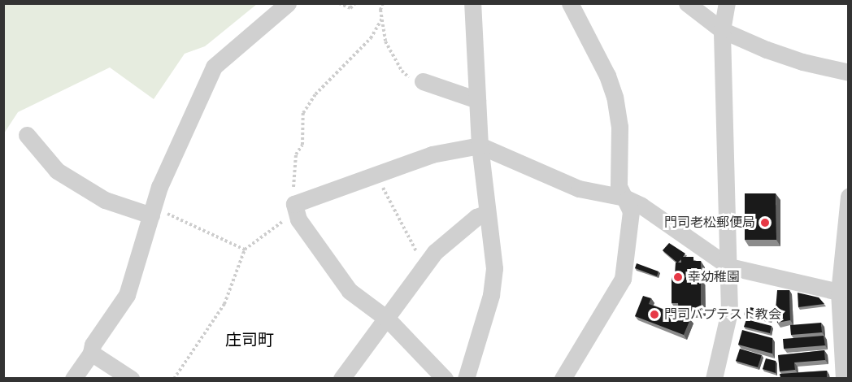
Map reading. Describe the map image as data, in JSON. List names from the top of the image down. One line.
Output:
{"districts":["庄司町"],"places":["門司老松郵便局","幸幼稚園","門司バプテスト教会"]}
